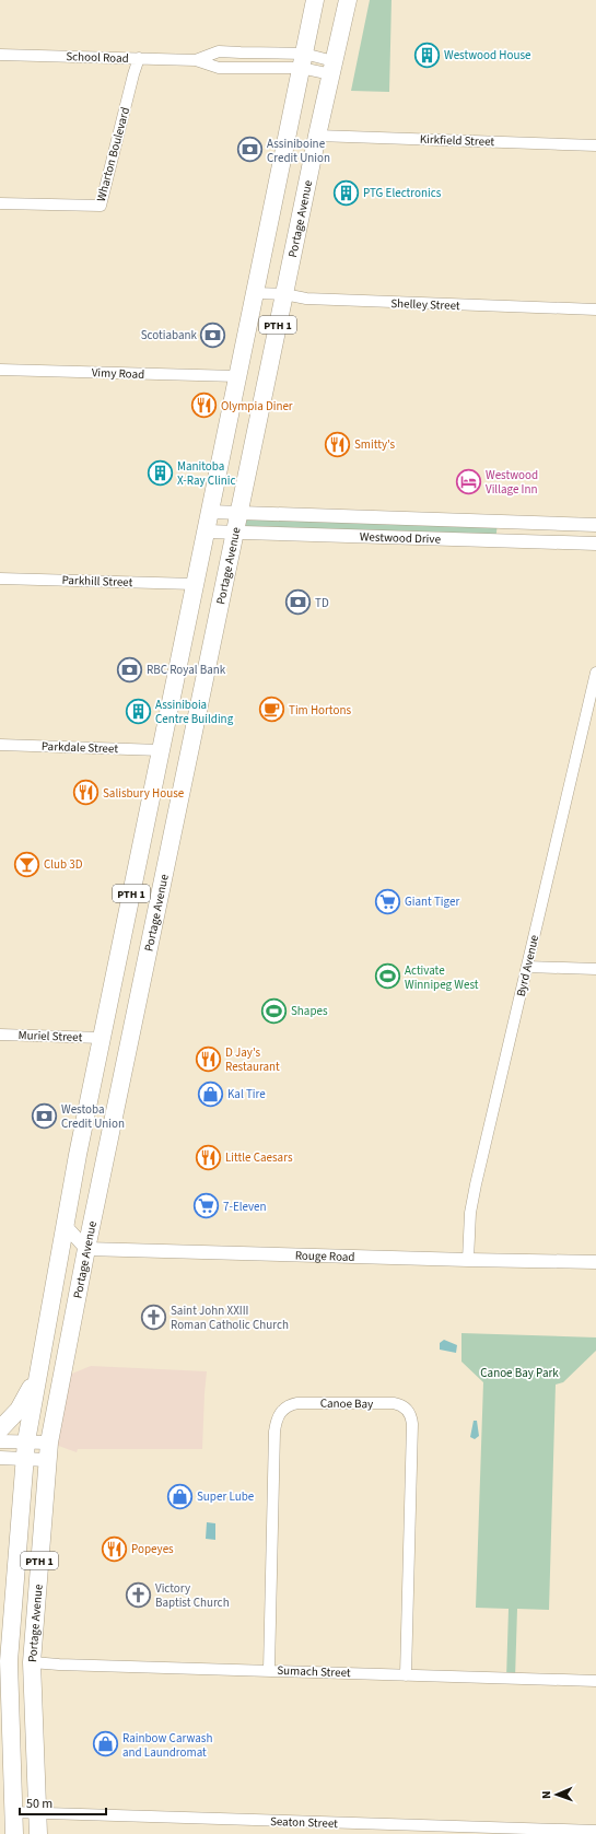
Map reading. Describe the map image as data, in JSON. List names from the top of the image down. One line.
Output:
{"streets":{"highway":["Portage Avenue","PTH 1"],"street":["School Road","Kirkfield Street","Wharton Boulevard","Shelley Street","Vimy Road","Westwood Drive","Parkhill Street","Parkdale Street","Byrd Avenue","Muriel Street","Rouge Road","Canoe Bay","Sumach Street","Seaton Street"]},"crossings":[["School Road","Wharton Boulevard"],["School Road","Portage Avenue"],["Kirkfield Street","Portage Avenue"],["Portage Avenue","Shelley Street"],["Portage Avenue","Vimy Road"],["Portage Avenue","Westwood Drive"],["Portage Avenue","Parkhill Street"],["Portage Avenue","Parkdale Street"],["Portage Avenue","Muriel Street"],["Portage Avenue","Rouge Road"],["Portage Avenue","Sumach Street"],["Portage Avenue","Seaton Street"],["Byrd Avenue","Rouge Road"],["Canoe Bay","Sumach Street"]],"parks":["Canoe Bay Park"],"places":{"building":["Westwood House","PTG Electronics","Manitoba X-Ray Clinic","Assiniboia Centre Building"],"bank":["Assiniboine Credit Union","Scotiabank","TD","RBC Royal Bank","Westoba Credit Union"],"restaurant":["Olympia Diner","Smitty's","Salisbury House","D Jay's Restaurant","Little Caesars","Popeyes"],"hotel":["Westwood Village Inn"],"cafe":["Tim Hortons"],"bar":["Club 3D"],"supermarket":["Giant Tiger","7-Eleven"],"sports":["Activate Winnipeg West","Shapes"],"shop":["Kal Tire","Super Lube","Rainbow Carwash and Laundromat"],"church":["Saint John XXIII Roman Catholic Church","Victory Baptist Church"]},"scale_bar":"50 m","north":"left"}
